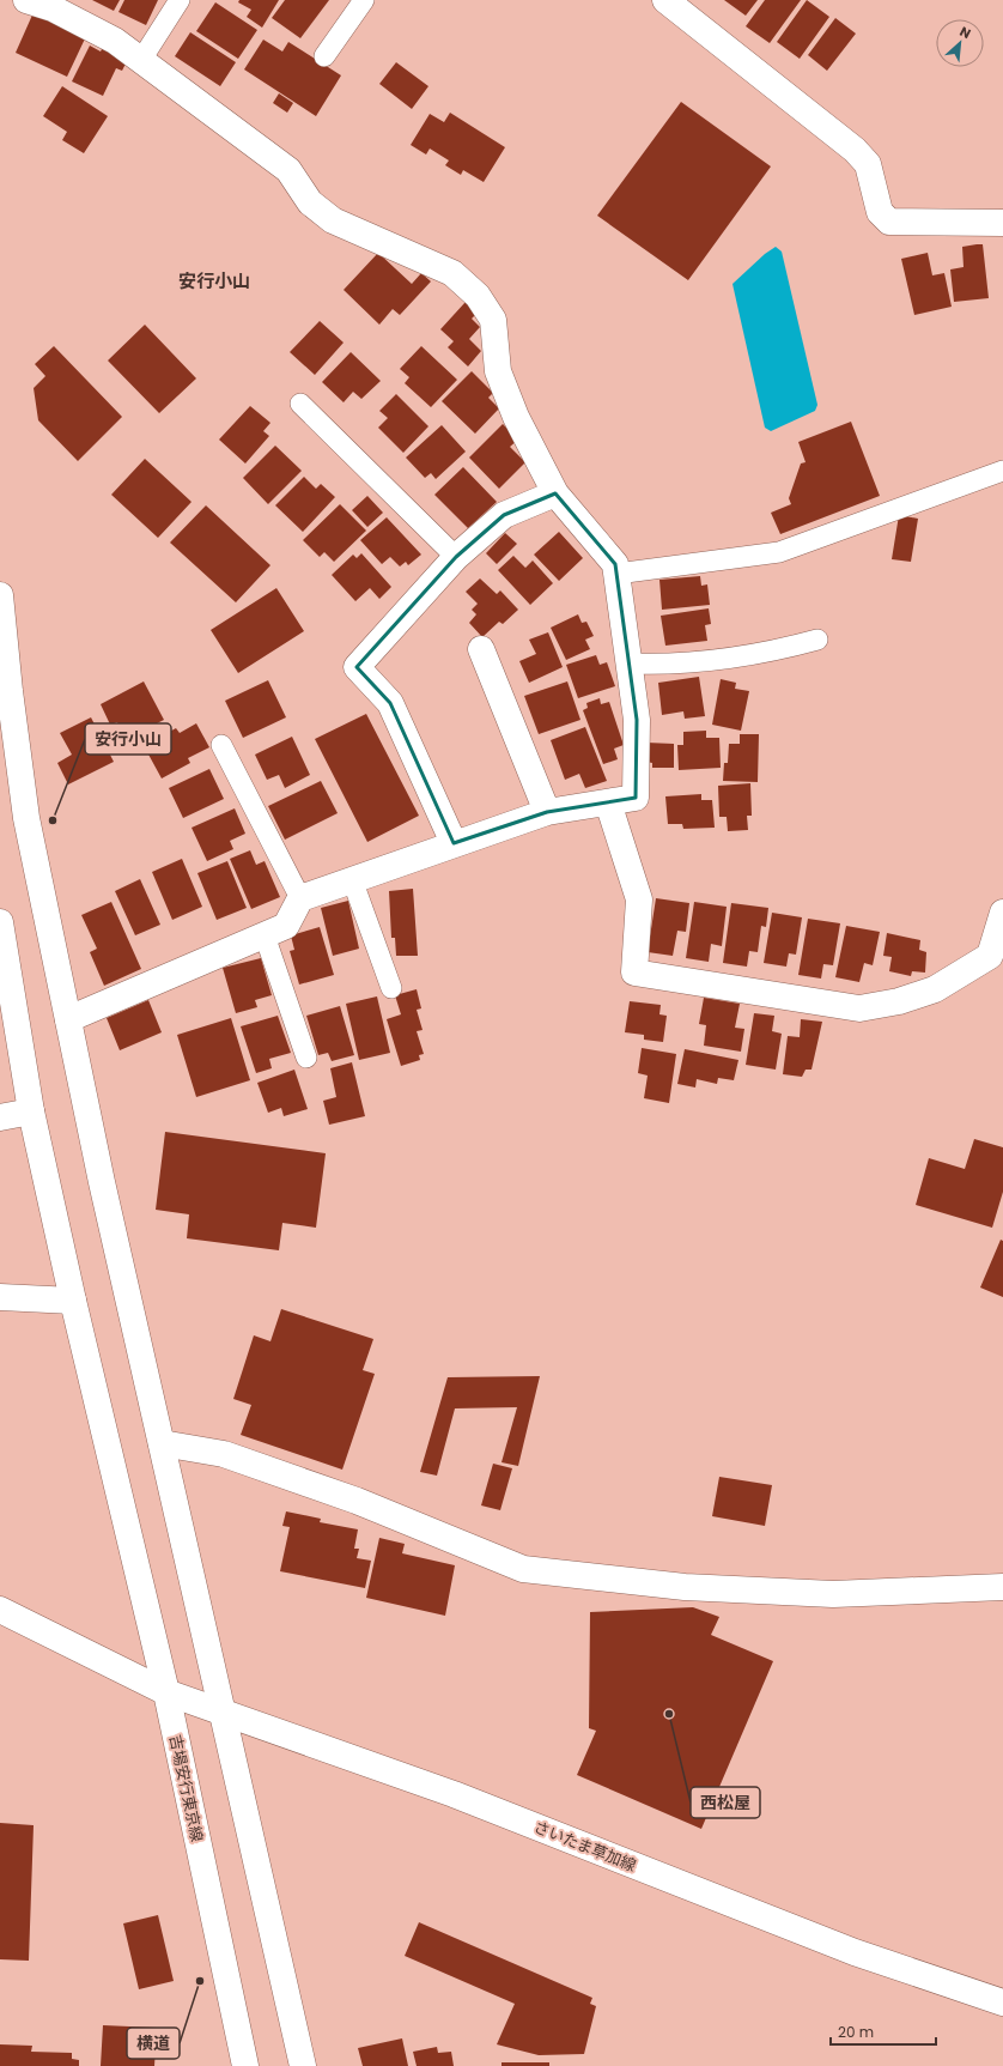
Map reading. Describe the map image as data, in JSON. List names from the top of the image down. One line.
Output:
{"streets":{"street":["吉場安行東京線","さいたま草加線"]},"crossings":[["吉場安行東京線","さいたま草加線"]],"districts":["安行小山"],"places":["安行小山","西松屋","横道"],"scale_bar":"20 m","north":"top right"}
